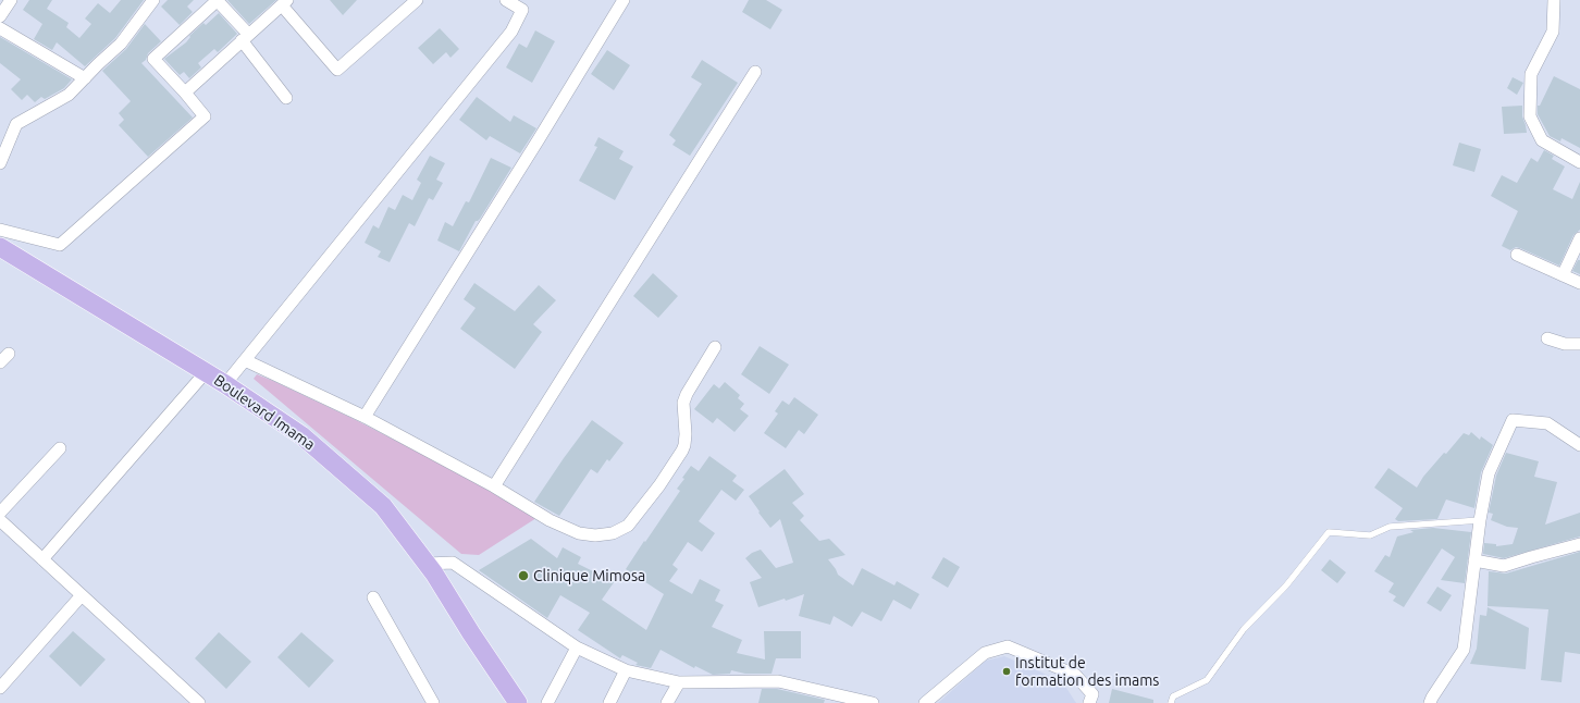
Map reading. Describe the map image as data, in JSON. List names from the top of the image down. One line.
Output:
{"streets":{"main road":["Boulevard Imama"]},"places":["Clinique Mimosa","Institut de formation des imams"]}
